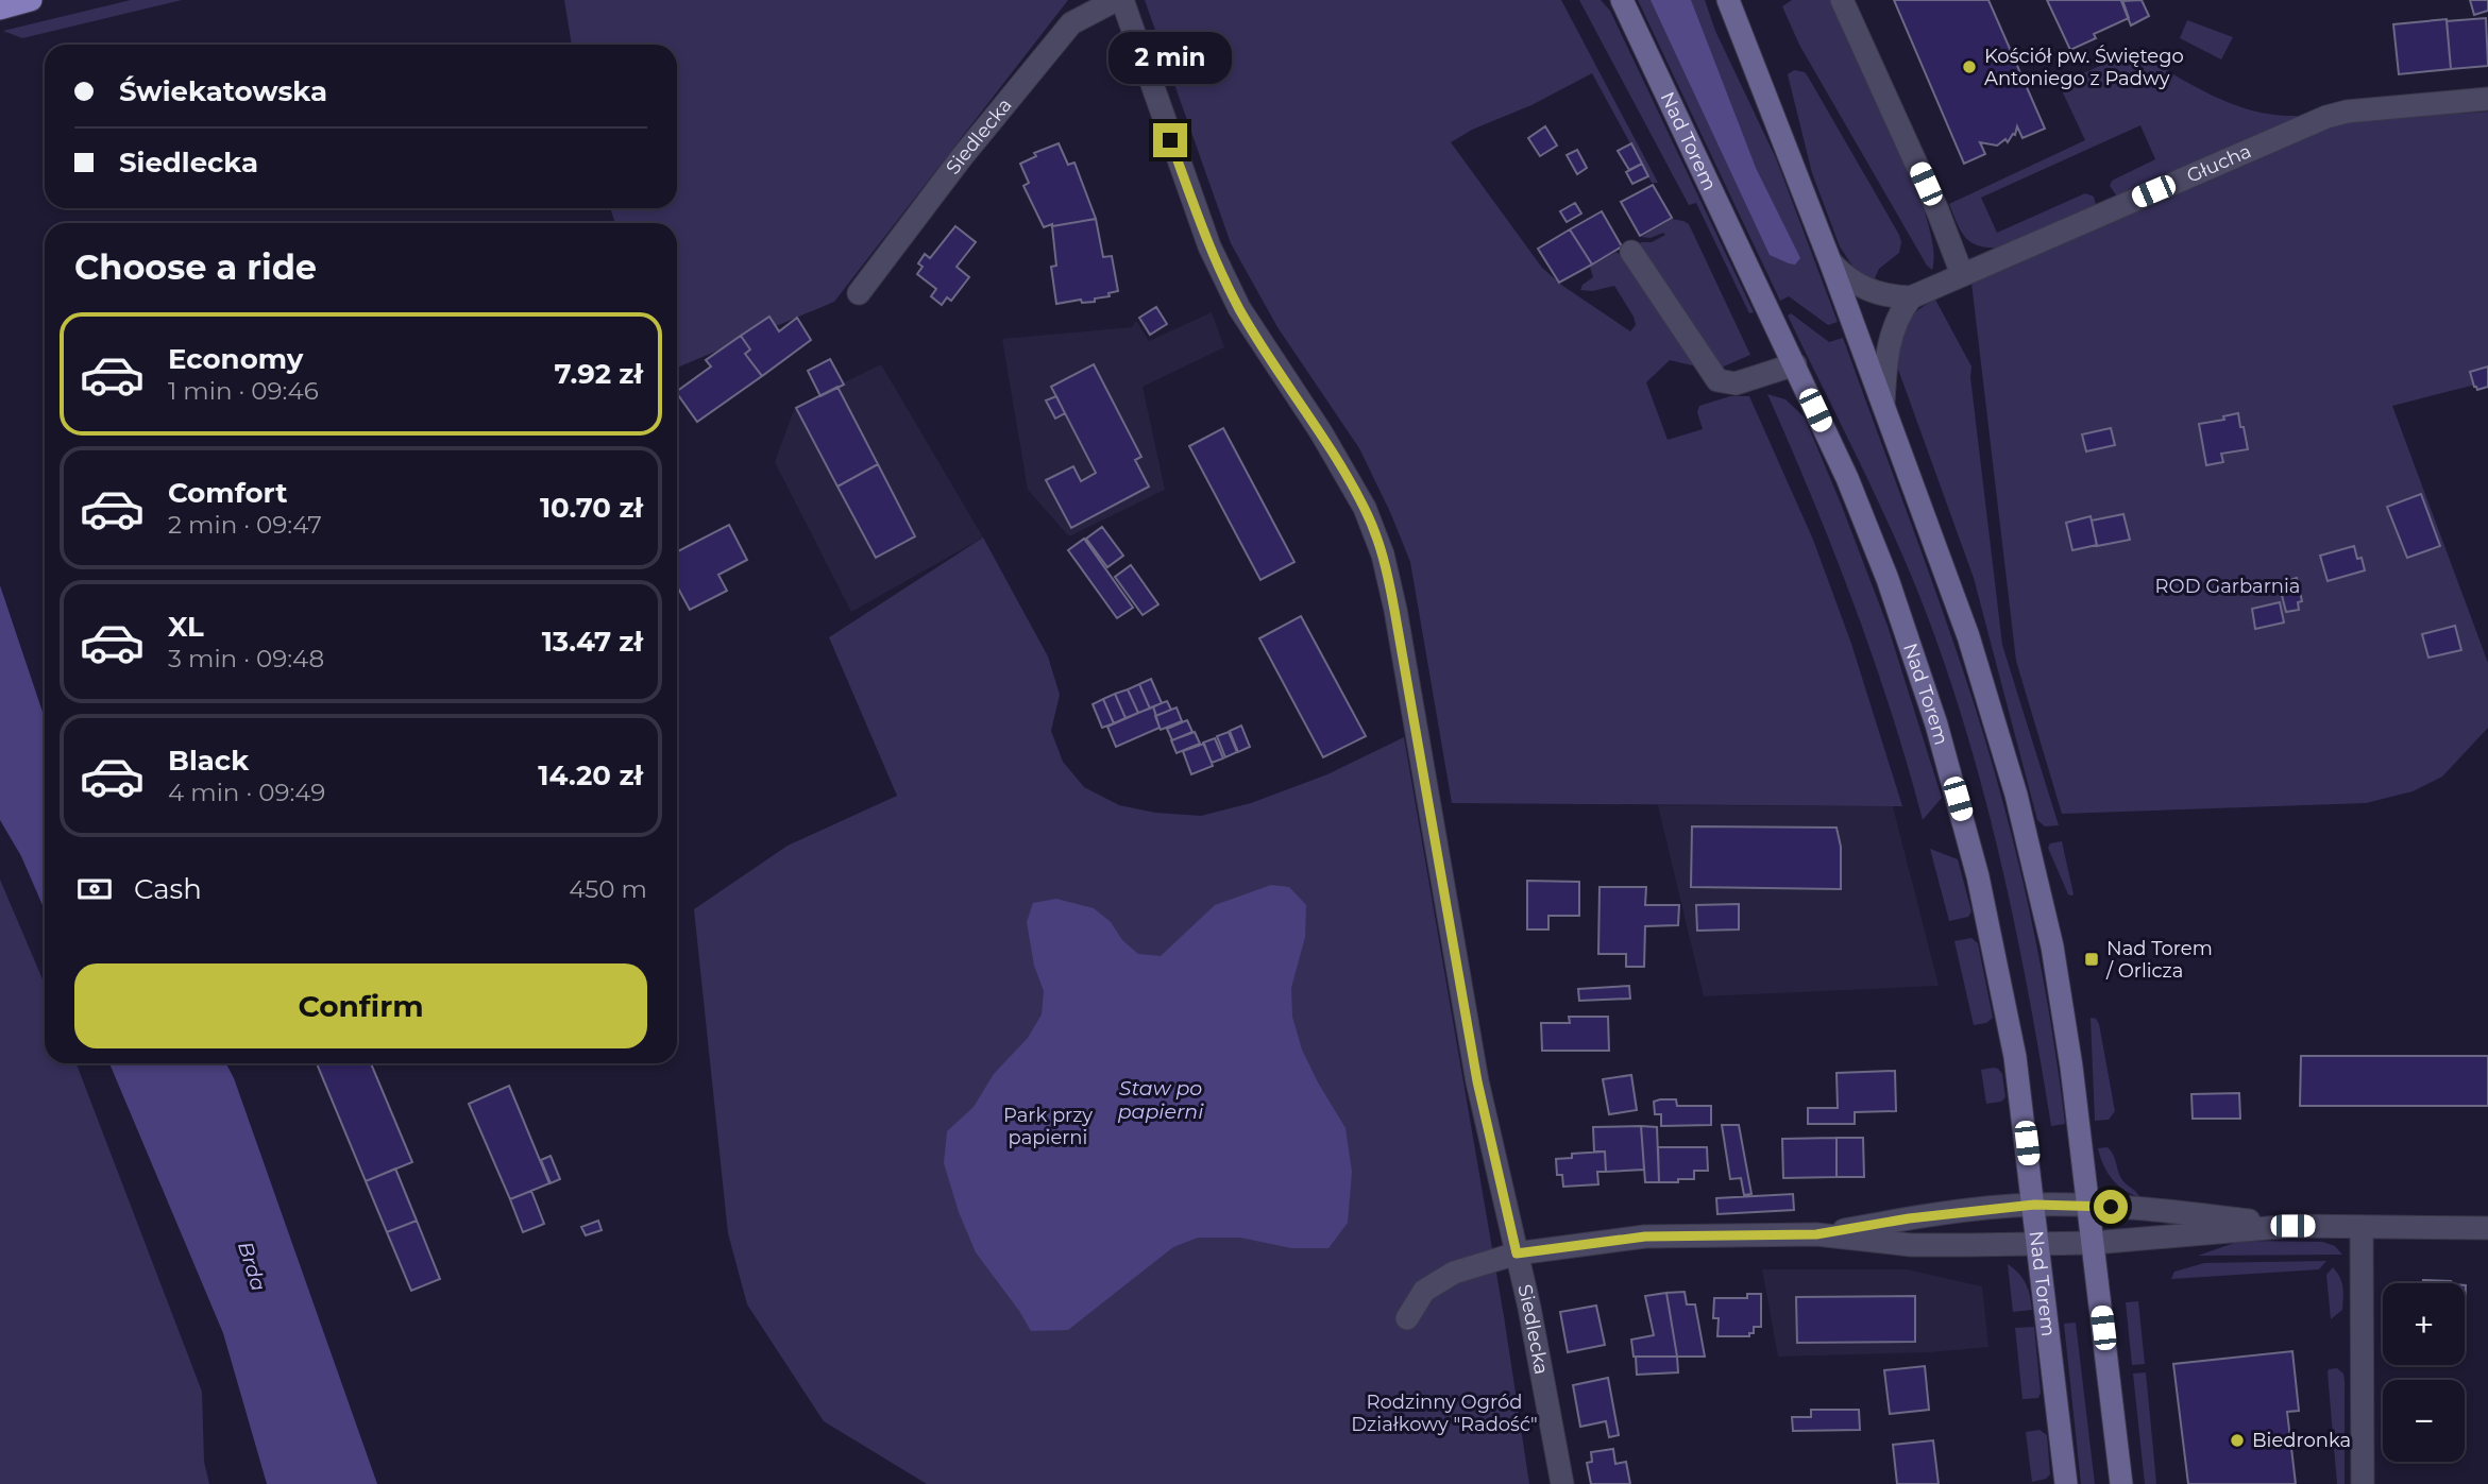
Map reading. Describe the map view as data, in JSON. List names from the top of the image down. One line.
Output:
{"streets":{"main road":["Nad Torem"],"street":["Siedlecka","Głucha"]},"water":["Staw po papierni","Brda"],"parks":["ROD Garbarnia","Park przy papierni","Rodzinny Ogród Działkowy \"Radość\""],"places":{"other":["Kościół pw. Świętego Antoniego z Padwy","Biedronka"],"transit":["Nad Torem / Orlicza"]},"page":{"bubble":"2 min","banner":["Świekatowska","Siedlecka"],"heading":"Choose a ride","list":[{"name":"Economy","note":"1 min · 09:46","value":"7.92 zł"},{"name":"Comfort","note":"2 min · 09:47","value":"10.70 zł"},{"name":"XL","note":"3 min · 09:48","value":"13.47 zł"},{"name":"Black","note":"4 min · 09:49","value":"14.20 zł"}],"pay":["Cash","450 m"],"buttons":"Confirm","map_buttons":["+","−"]}}
